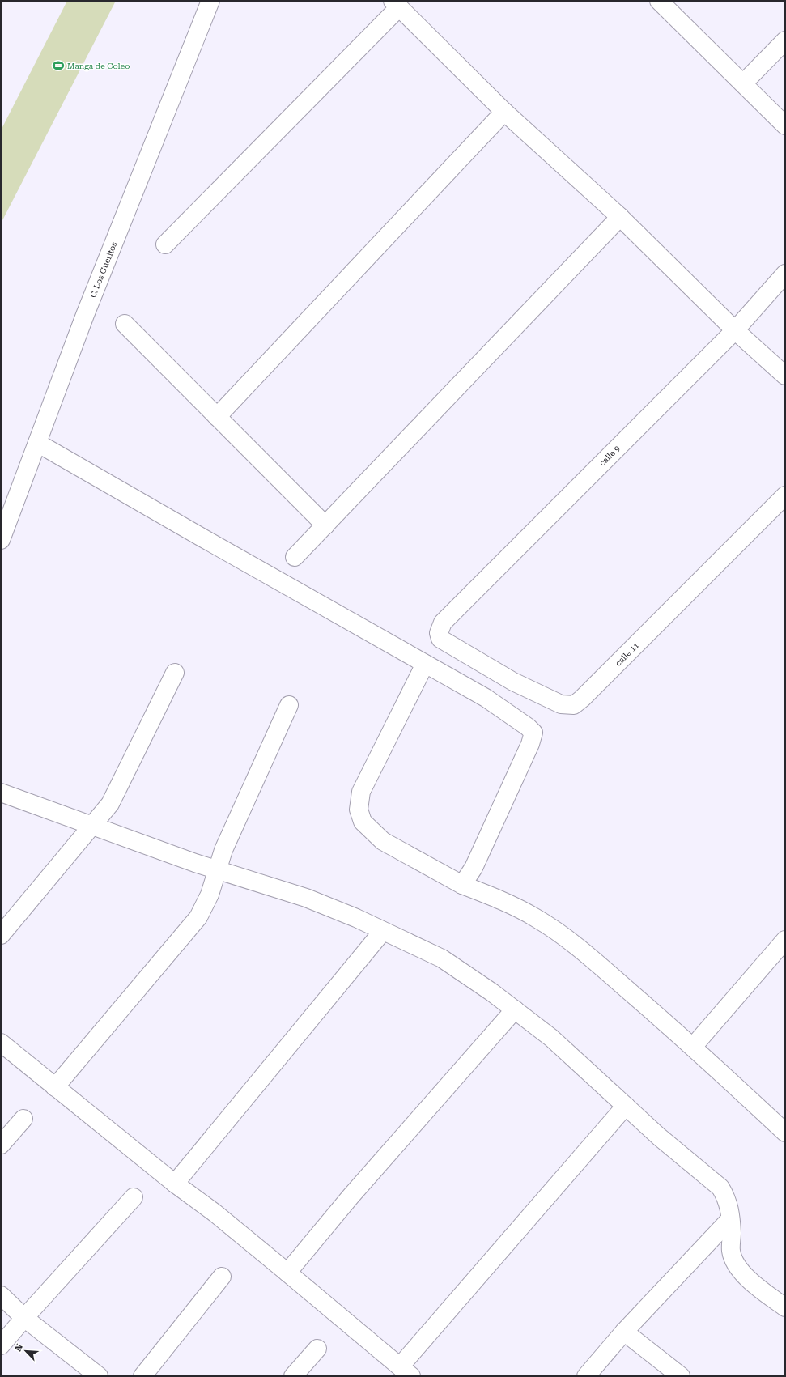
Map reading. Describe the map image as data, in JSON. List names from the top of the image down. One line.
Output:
{"streets":{"street":["C. Los Gueritos","calle 9","calle 11"]},"crossings":[["calle 9","calle 11"]],"places":{"sports":["Manga de Coleo"]},"north":"top left"}
